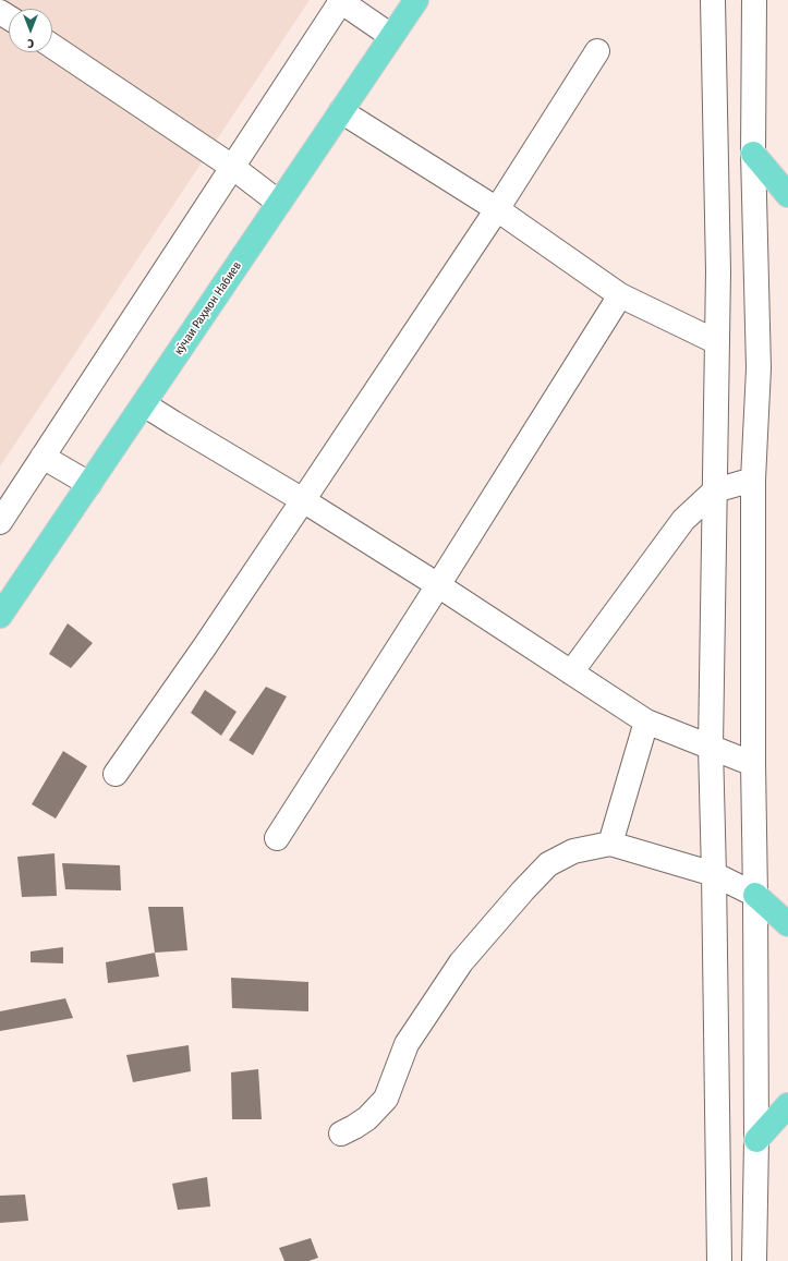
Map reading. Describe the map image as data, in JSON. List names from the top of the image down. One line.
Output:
{"streets":{"main road":["кӯчаи Раҳмон Набиев"]},"north":"bottom"}
